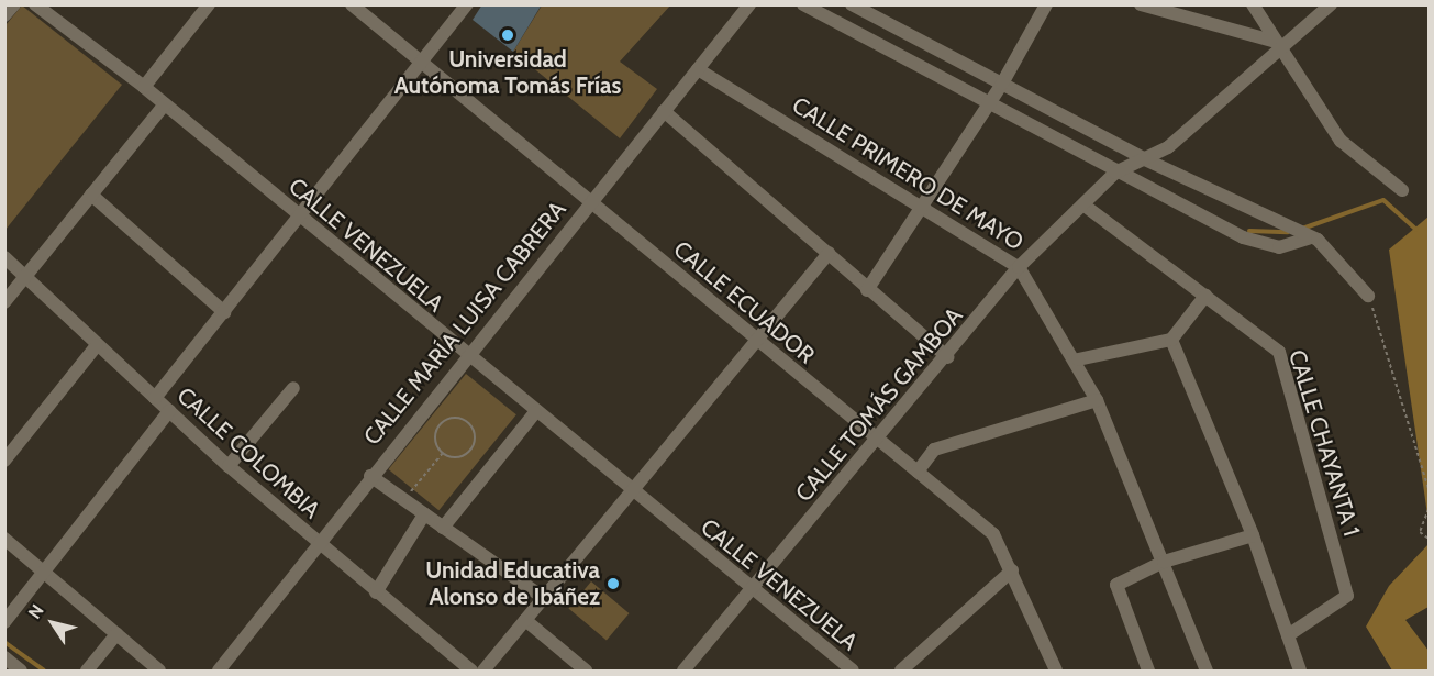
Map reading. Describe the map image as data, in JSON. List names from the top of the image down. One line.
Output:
{"streets":{"street":["CALLE PRIMERO DE MAYO","CALLE VENEZUELA","CALLE ECUADOR","CALLE MARÍA LUISA CABRERA","CALLE TOMÁS GAMBOA","CALLE CHAYANTA 1","CALLE COLOMBIA"]},"crossings":[["CALLE PRIMERO DE MAYO","CALLE MARÍA LUISA CABRERA"],["CALLE PRIMERO DE MAYO","CALLE TOMÁS GAMBOA"],["CALLE VENEZUELA","CALLE MARÍA LUISA CABRERA"],["CALLE VENEZUELA","CALLE TOMÁS GAMBOA"],["CALLE ECUADOR","CALLE MARÍA LUISA CABRERA"],["CALLE ECUADOR","CALLE TOMÁS GAMBOA"],["CALLE MARÍA LUISA CABRERA","CALLE COLOMBIA"],["CALLE TOMÁS GAMBOA","CALLE CHAYANTA 1"]],"places":["Universidad Autónoma Tomás Frías","Unidad Educativa Alonso de Ibáñez"],"north":"top left"}
